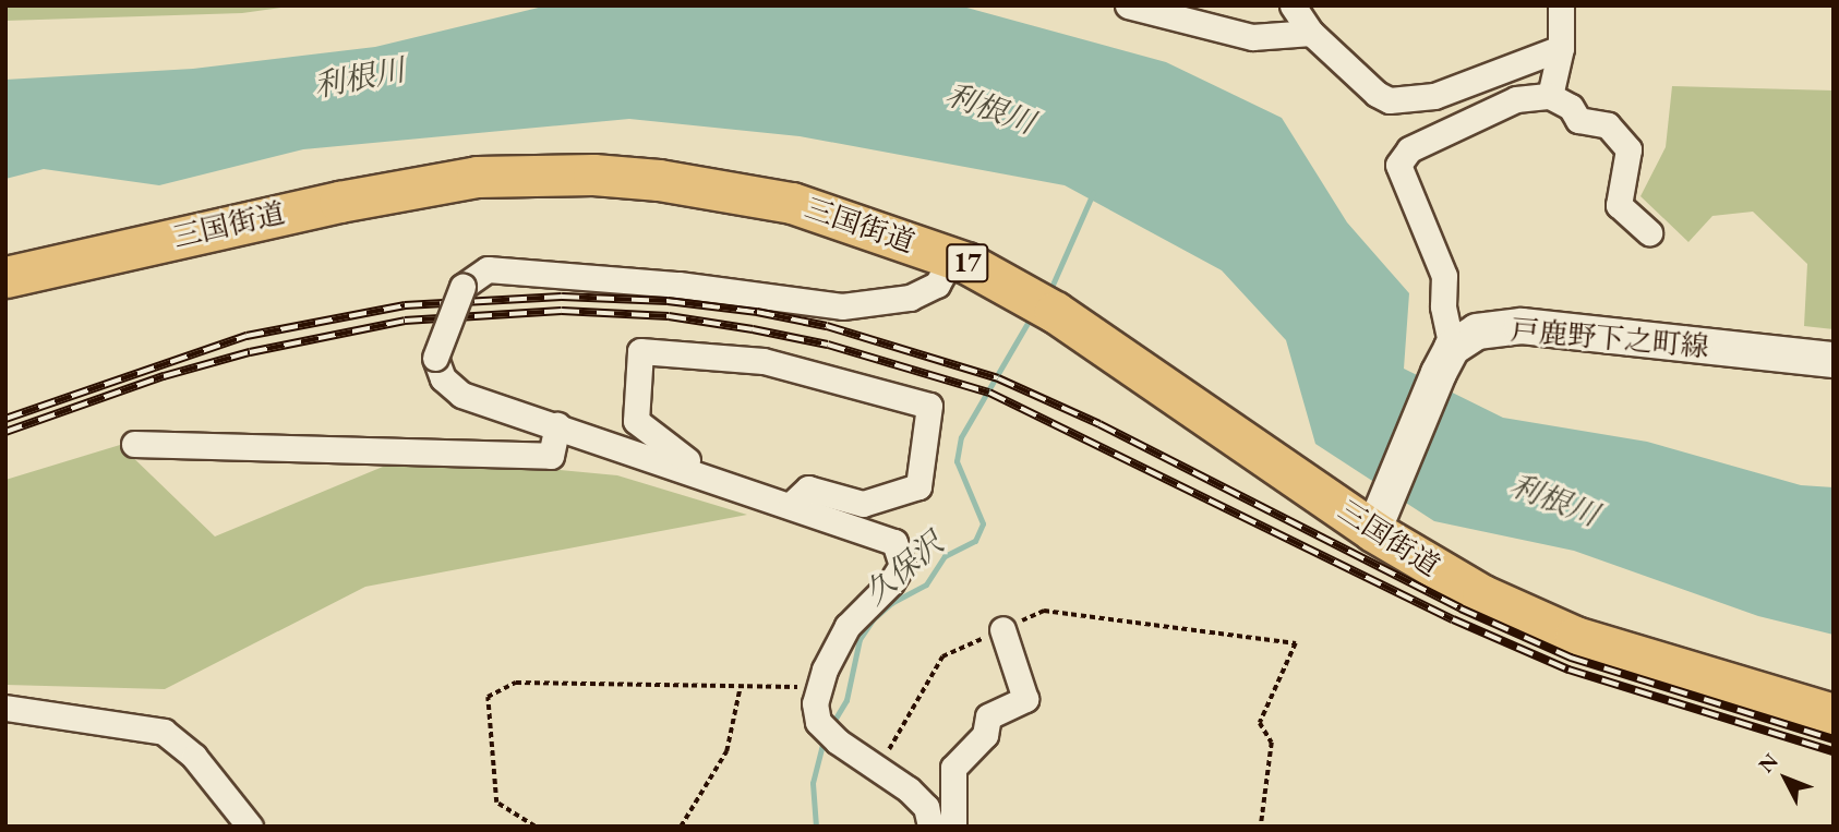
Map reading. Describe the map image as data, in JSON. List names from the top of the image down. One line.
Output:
{"streets":{"highway":["三国街道","17"],"main road":["戸鹿野下之町線"]},"water":["利根川","久保沢"],"north":"top left"}
